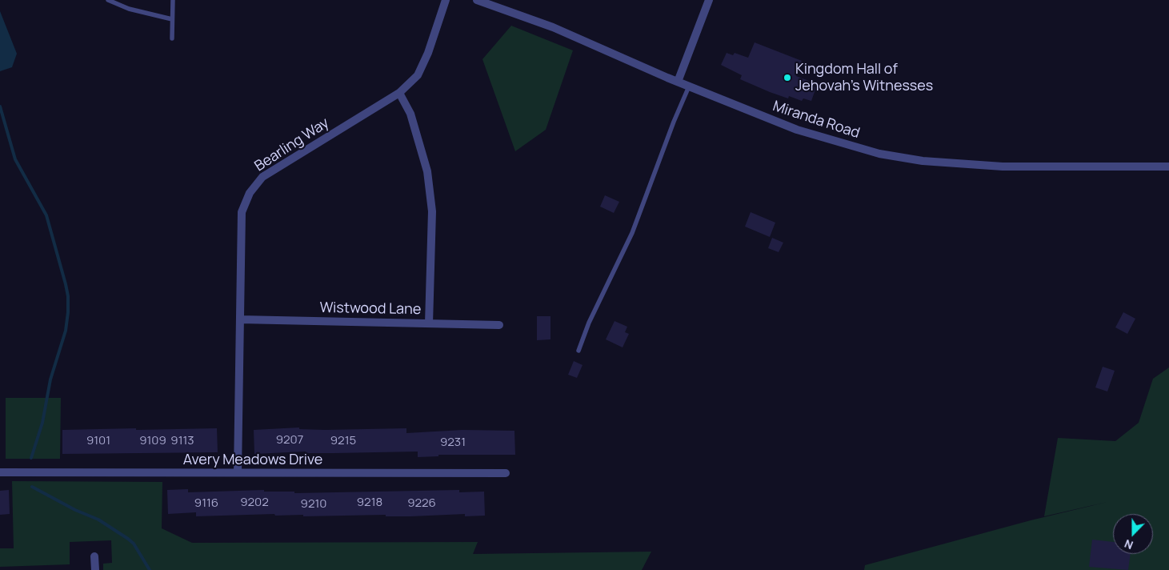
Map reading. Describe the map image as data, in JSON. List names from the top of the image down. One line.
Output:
{"streets":{"street":["Miranda Road","Bearling Way","Wistwood Lane","Avery Meadows Drive"]},"crossings":[["Bearling Way","Wistwood Lane"],["Bearling Way","Avery Meadows Drive"]],"places":["Kingdom Hall of Jehovah’s Witnesses"],"house_numbers":["9207","9101","9109","9113","9215","9231","9202","9218","9116","9226","9210"],"north":"bottom"}
